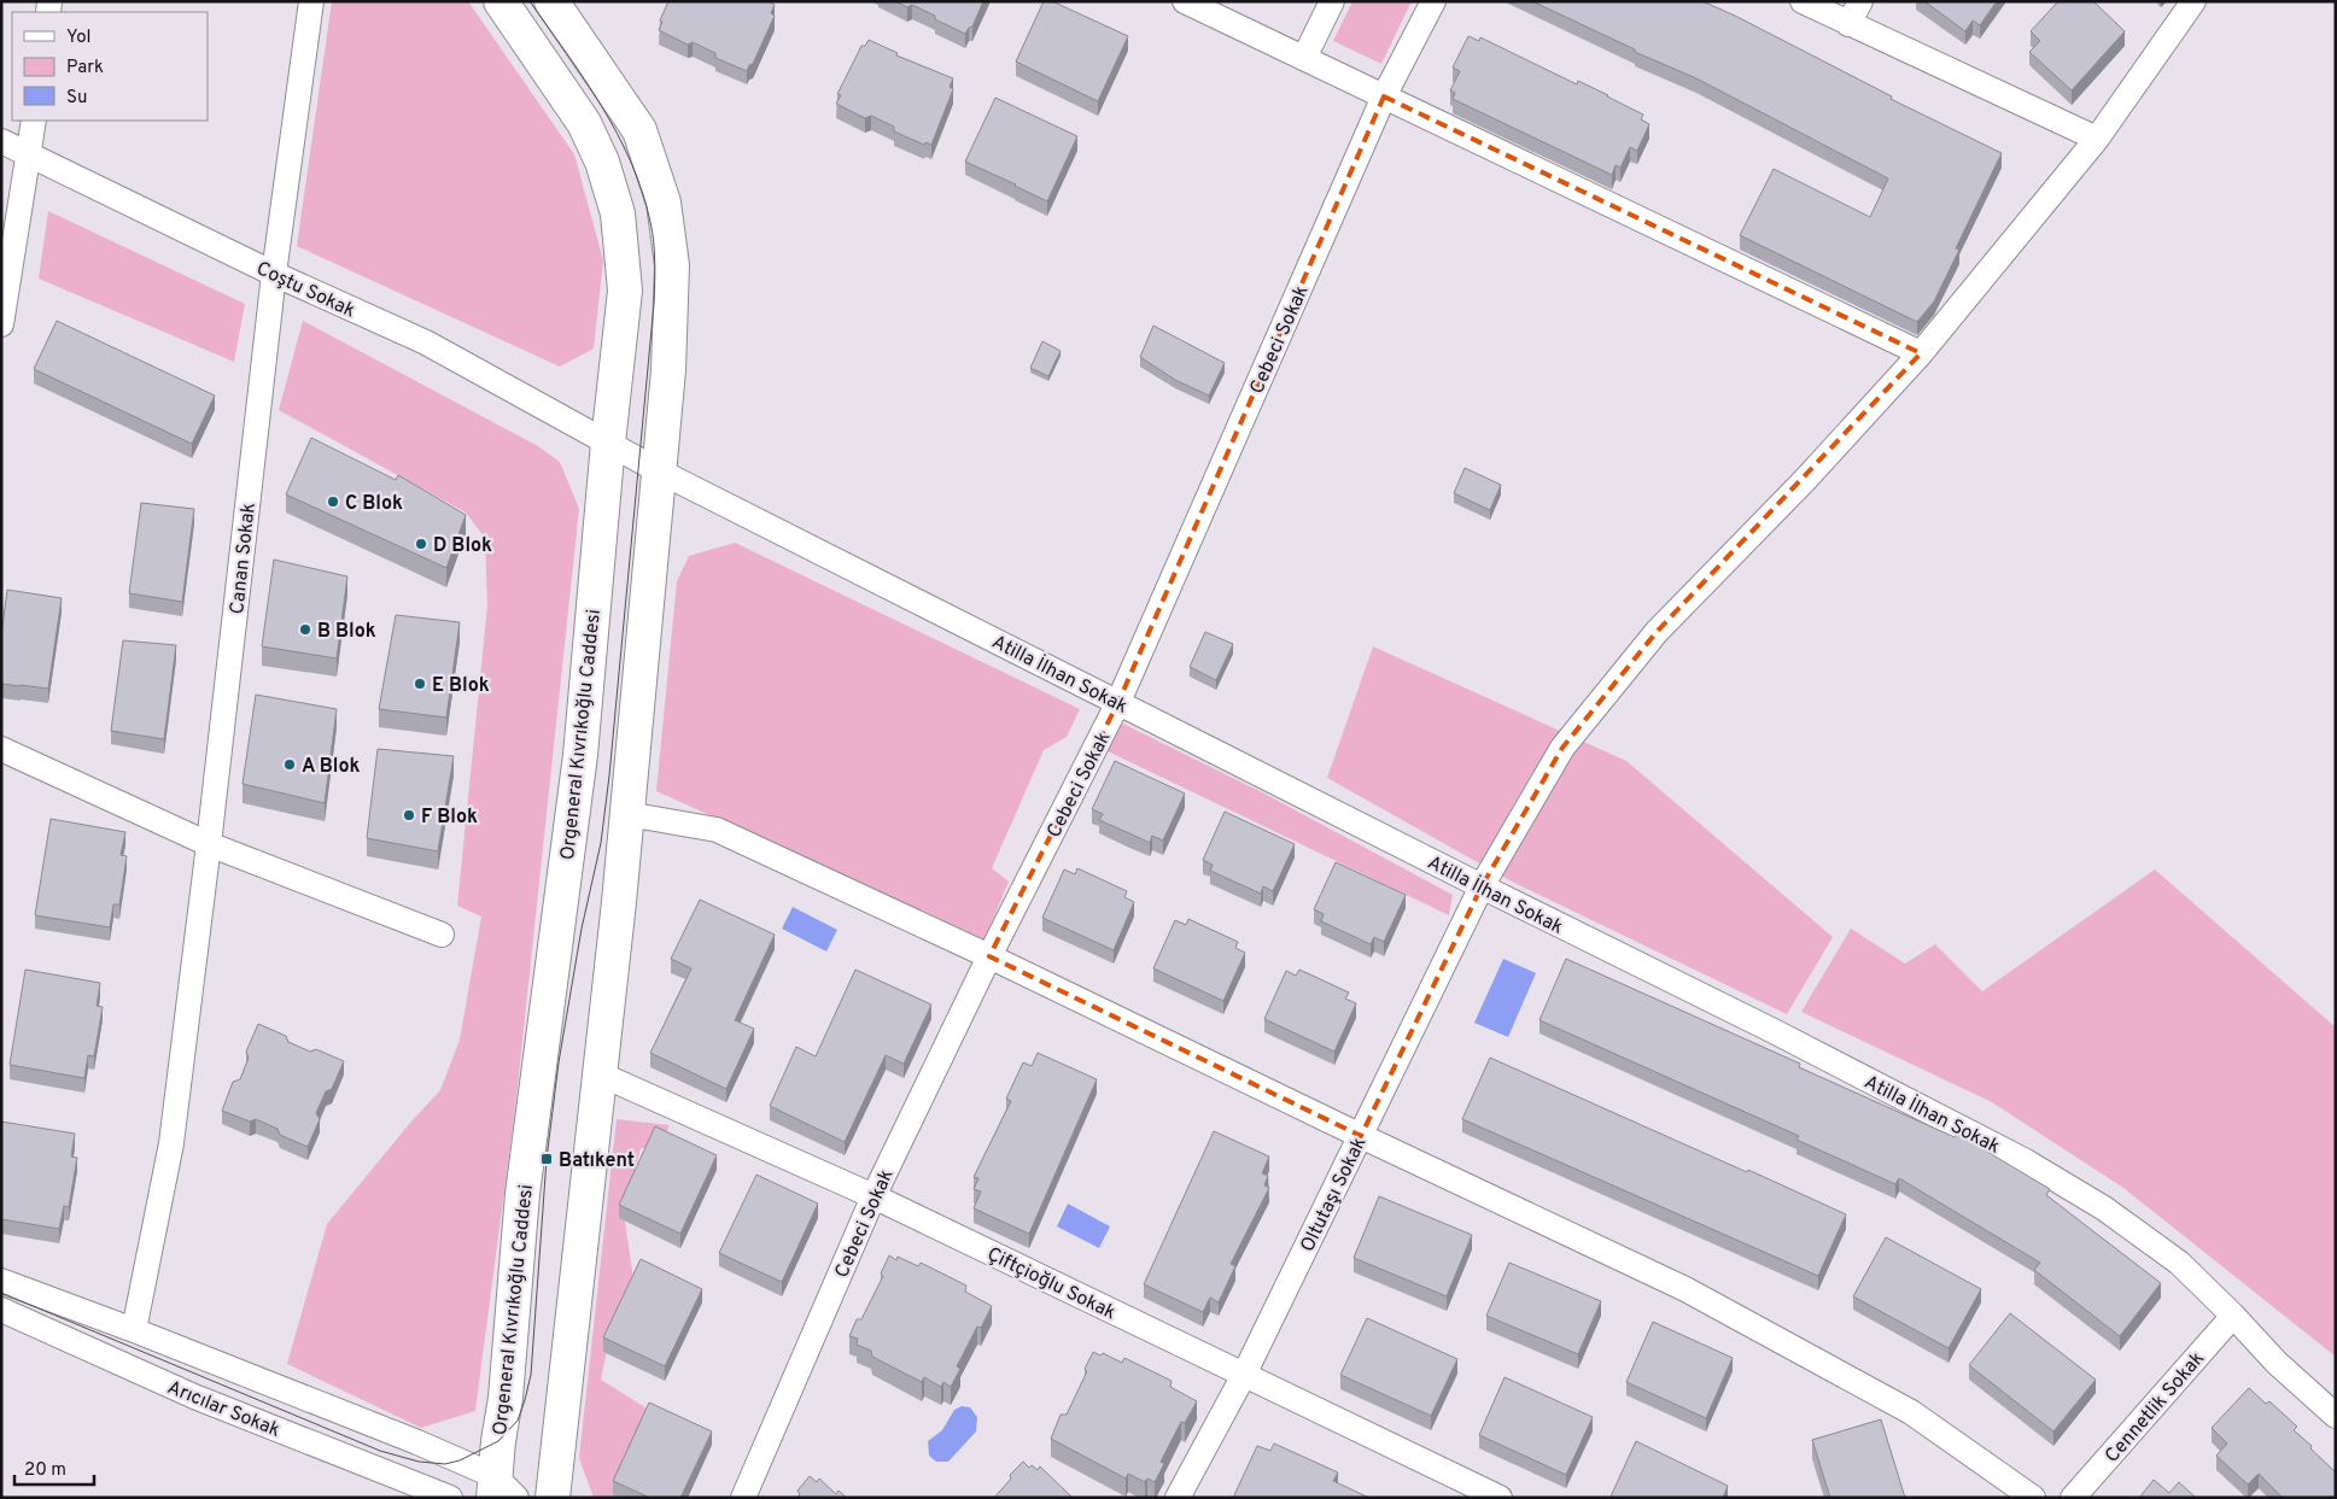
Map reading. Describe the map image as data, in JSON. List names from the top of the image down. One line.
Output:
{"streets":{"main road":["Orgeneral Kıvrıkoğlu Caddesi"],"street":["Coştu Sokak","Cebeci Sokak","Canan Sokak","Atilla İlhan Sokak","Oltutaşı Sokak","Çiftçioğlu Sokak","Cennetlik Sokak","Arıcılar Sokak"]},"crossings":[["Coştu Sokak","Canan Sokak"],["Coştu Sokak","Atilla İlhan Sokak"],["Coştu Sokak","Orgeneral Kıvrıkoğlu Caddesi"],["Cebeci Sokak","Atilla İlhan Sokak"],["Cebeci Sokak","Çiftçioğlu Sokak"],["Atilla İlhan Sokak","Orgeneral Kıvrıkoğlu Caddesi"],["Atilla İlhan Sokak","Oltutaşı Sokak"],["Atilla İlhan Sokak","Cennetlik Sokak"],["Oltutaşı Sokak","Çiftçioğlu Sokak"]],"places":{"other":["C Blok","D Blok","B Blok","E Blok","A Blok","F Blok"],"transit":["Batıkent"]},"legend":["Yol","Park","Su"],"scale_bar":"20 m"}
